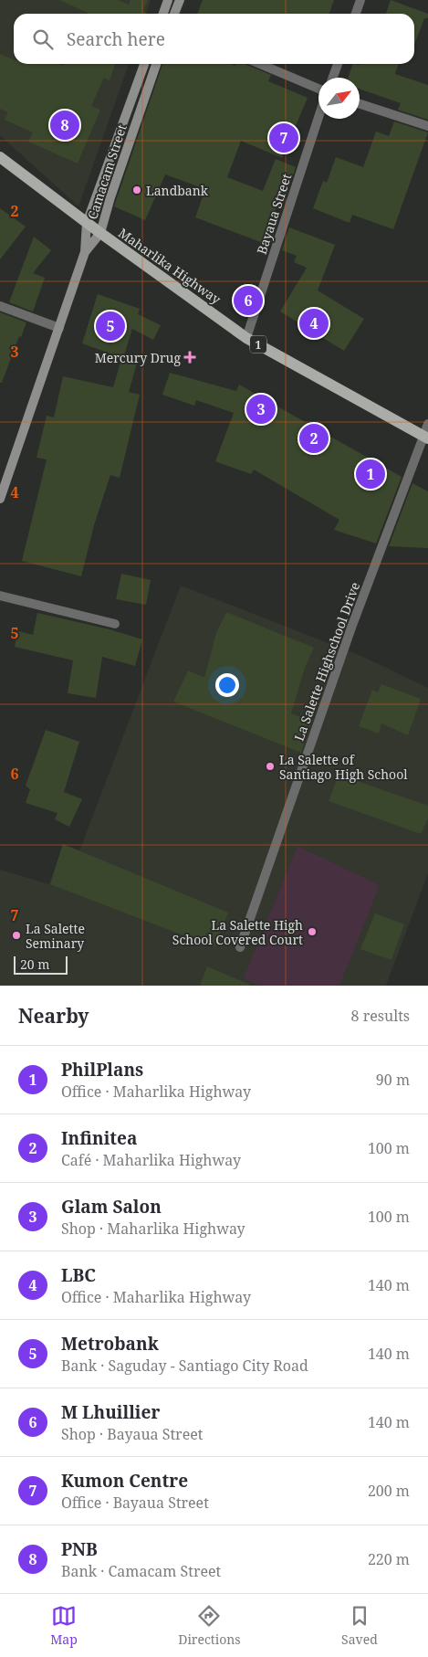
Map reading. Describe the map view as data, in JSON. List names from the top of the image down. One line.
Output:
{"streets":{"main road":["Camacam Street","Maharlika Highway","1"],"street":["Bayaua Street","La Salette Highschool Drive"]},"crossings":[["Camacam Street","Maharlika Highway"],["Bayaua Street","Maharlika Highway"],["Maharlika Highway","La Salette Highschool Drive"]],"places":{"other":["Landbank","La Salette of Santiago High School","La Salette High School Covered Court","La Salette Seminary"],"health":["Mercury Drug"]},"scale_bar":"20 m","north":"top right","page":{"search":"Search here","pins":["8","7","6","4","5","3","2","1"],"scale":"20 m","heading":["Nearby","8 results"],"list":[{"mark":"1","name":"PhilPlans","note":"Office · Maharlika Highway","value":"90 m"},{"mark":"2","name":"Infinitea","note":"Café · Maharlika Highway","value":"100 m"},{"mark":"3","name":"Glam Salon","note":"Shop · Maharlika Highway","value":"100 m"},{"mark":"4","name":"LBC","note":"Office · Maharlika Highway","value":"140 m"},{"mark":"5","name":"Metrobank","note":"Bank · Saguday - Santiago City Road","value":"140 m"},{"mark":"6","name":"M Lhuillier","note":"Shop · Bayaua Street","value":"140 m"},{"mark":"7","name":"Kumon Centre","note":"Office · Bayaua Street","value":"200 m"},{"mark":"8","name":"PNB","note":"Bank · Camacam Street","value":"220 m"}],"nav":["Map","Directions","Saved"]},"grid":{"rows":["2","3","4","5","6","7"]}}
